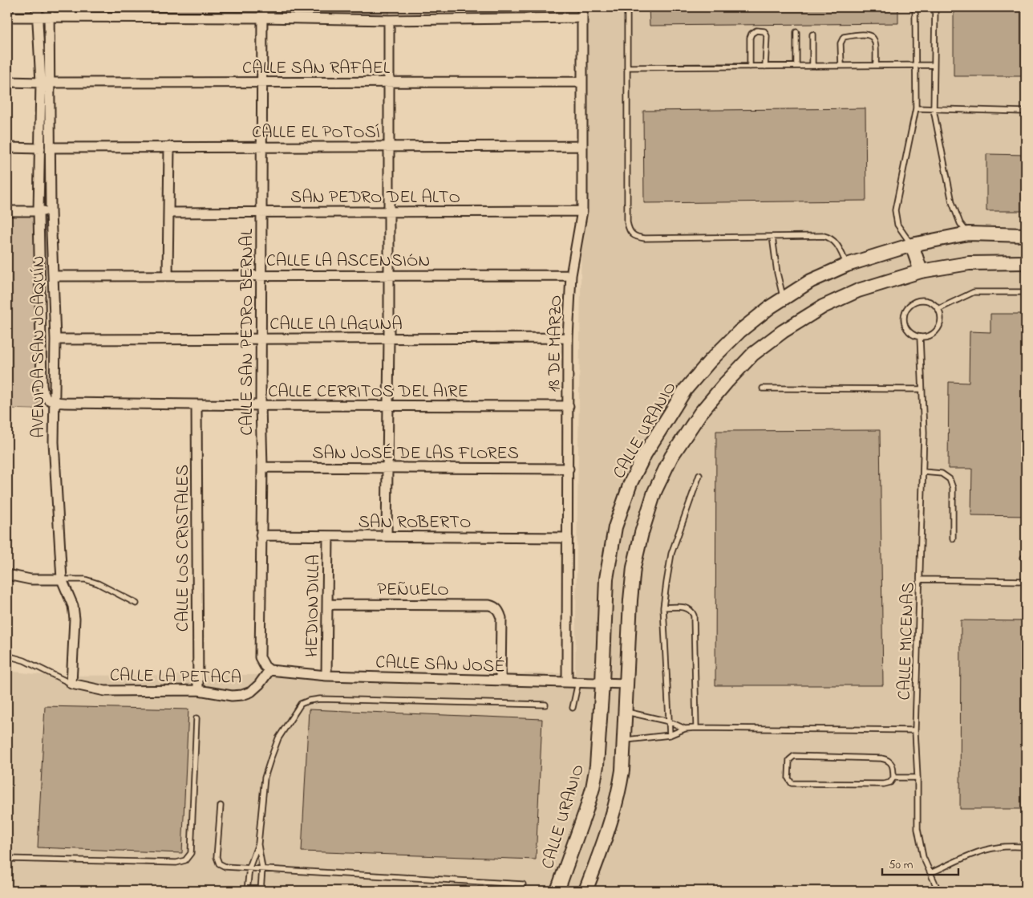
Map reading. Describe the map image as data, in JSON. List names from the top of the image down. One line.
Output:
{"streets":{"street":["CALLE SAN RAFAEL","CALLE EL POTOSÍ","SAN PEDRO DEL ALTO","CALLE LA ASCENSIÓN","CALLE LA LAGUNA","CALLE SAN PEDRO BERNAL","18 DE MARZO","AVENIDA SAN JOAQUÍN","CALLE CERRITOS DEL AIRE","CALLE URANIO","SAN JOSÉ DE LAS FLORES","SAN ROBERTO","CALLE LOS CRISTALES","PEÑUELO","HEDIONDILLA","CALLE SAN JOSÉ","CALLE LA PETACA"],"lane":["CALLE MICENAS"]},"crossings":[["CALLE SAN RAFAEL","CALLE SAN PEDRO BERNAL"],["CALLE SAN RAFAEL","18 DE MARZO"],["CALLE SAN RAFAEL","AVENIDA SAN JOAQUÍN"],["CALLE EL POTOSÍ","CALLE SAN PEDRO BERNAL"],["CALLE EL POTOSÍ","18 DE MARZO"],["CALLE EL POTOSÍ","AVENIDA SAN JOAQUÍN"],["SAN PEDRO DEL ALTO","CALLE SAN PEDRO BERNAL"],["SAN PEDRO DEL ALTO","18 DE MARZO"],["CALLE LA ASCENSIÓN","CALLE SAN PEDRO BERNAL"],["CALLE LA ASCENSIÓN","18 DE MARZO"],["CALLE LA ASCENSIÓN","AVENIDA SAN JOAQUÍN"],["CALLE LA LAGUNA","CALLE SAN PEDRO BERNAL"],["CALLE LA LAGUNA","18 DE MARZO"],["CALLE LA LAGUNA","AVENIDA SAN JOAQUÍN"],["CALLE SAN PEDRO BERNAL","CALLE CERRITOS DEL AIRE"],["CALLE SAN PEDRO BERNAL","SAN JOSÉ DE LAS FLORES"],["CALLE SAN PEDRO BERNAL","SAN ROBERTO"],["CALLE SAN PEDRO BERNAL","CALLE SAN JOSÉ"],["CALLE SAN PEDRO BERNAL","CALLE LA PETACA"],["18 DE MARZO","CALLE CERRITOS DEL AIRE"],["18 DE MARZO","SAN JOSÉ DE LAS FLORES"],["18 DE MARZO","SAN ROBERTO"],["18 DE MARZO","CALLE SAN JOSÉ"],["AVENIDA SAN JOAQUÍN","CALLE CERRITOS DEL AIRE"],["AVENIDA SAN JOAQUÍN","CALLE LA PETACA"],["CALLE CERRITOS DEL AIRE","CALLE LOS CRISTALES"],["CALLE URANIO","CALLE SAN JOSÉ"],["SAN ROBERTO","HEDIONDILLA"],["CALLE LOS CRISTALES","CALLE LA PETACA"],["PEÑUELO","HEDIONDILLA"],["PEÑUELO","CALLE SAN JOSÉ"],["HEDIONDILLA","CALLE SAN JOSÉ"],["CALLE SAN JOSÉ","CALLE LA PETACA"]],"scale_bar":"50 m"}
